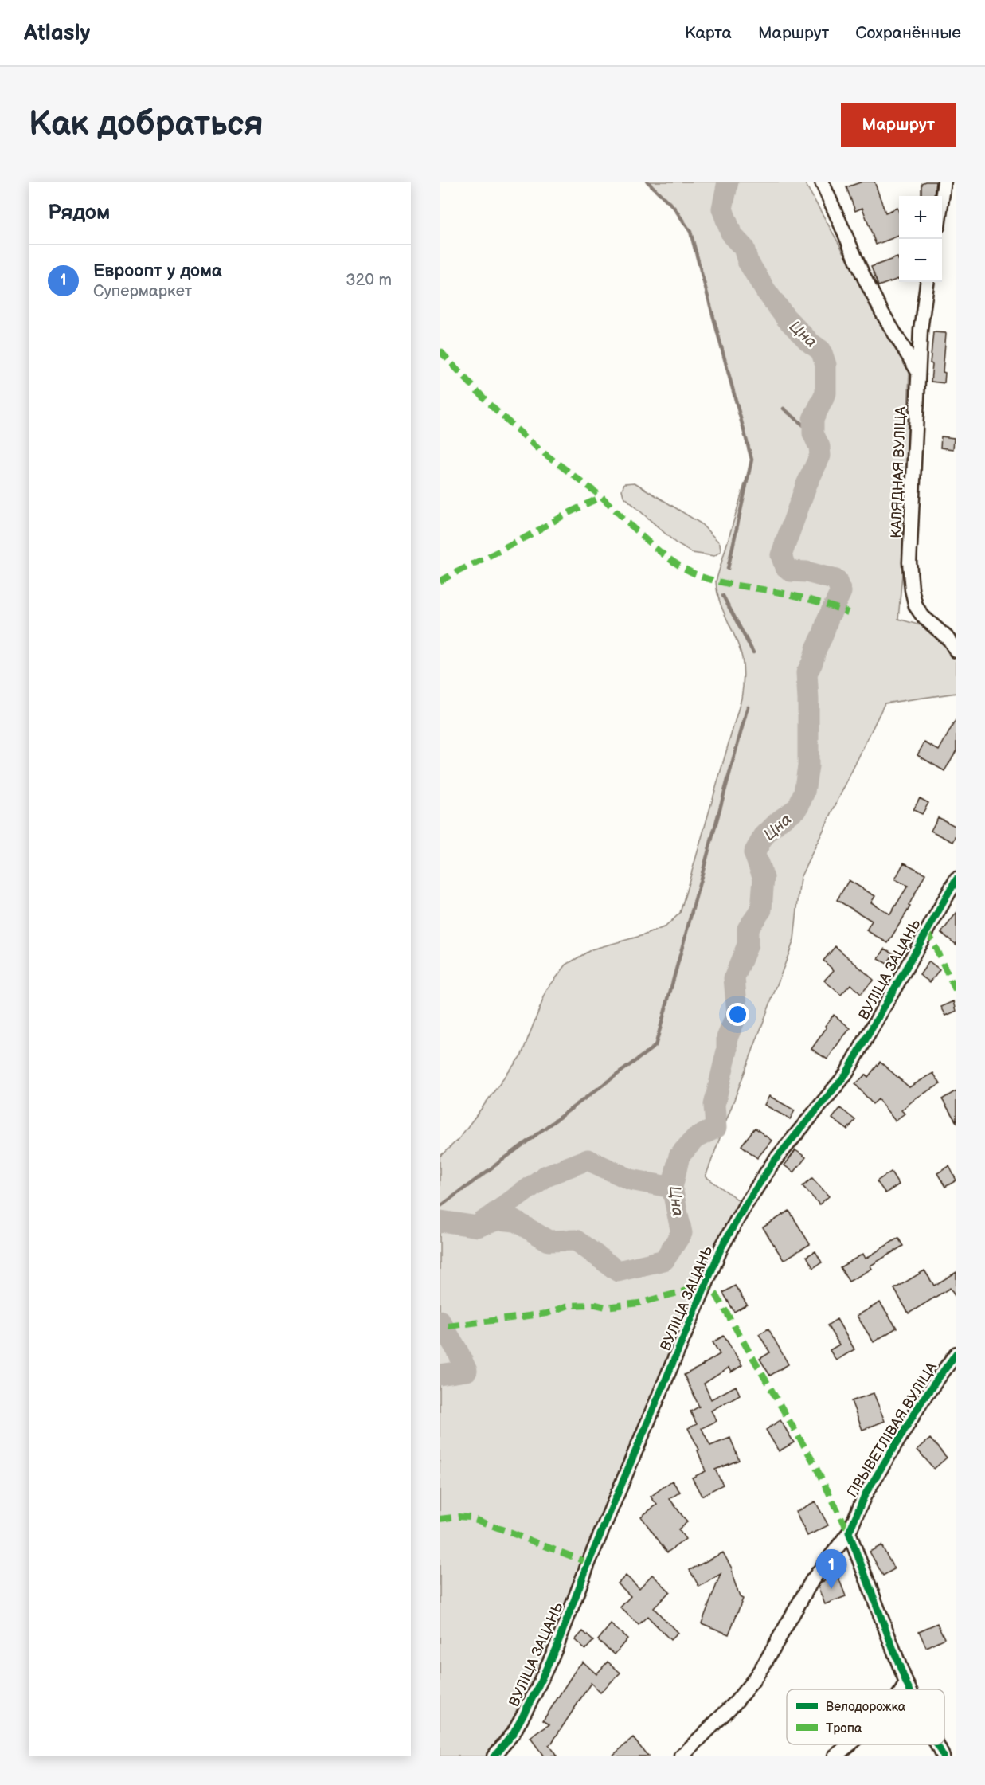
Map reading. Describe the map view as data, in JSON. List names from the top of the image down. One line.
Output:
{"streets":{"street":["КАЛЯДНАЯ ВУЛІЦА","ВУЛІЦА ЗАЦАНЬ","ПРЫВЕТЛІВАЯ ВУЛІЦА"]},"water":["Цна"],"legend":["Велодорожка","Тропа"],"page":{"header":"Atlasly","nav":["Карта","Маршрут","Сохранённые"],"buttons":"Маршрут","title":"Как добраться","heading":"Рядом","map_buttons":["+","−"],"list":[{"mark":"1","name":"Евроопт у дома","note":"Супермаркет","value":"320 m"}],"pins":"1"}}
